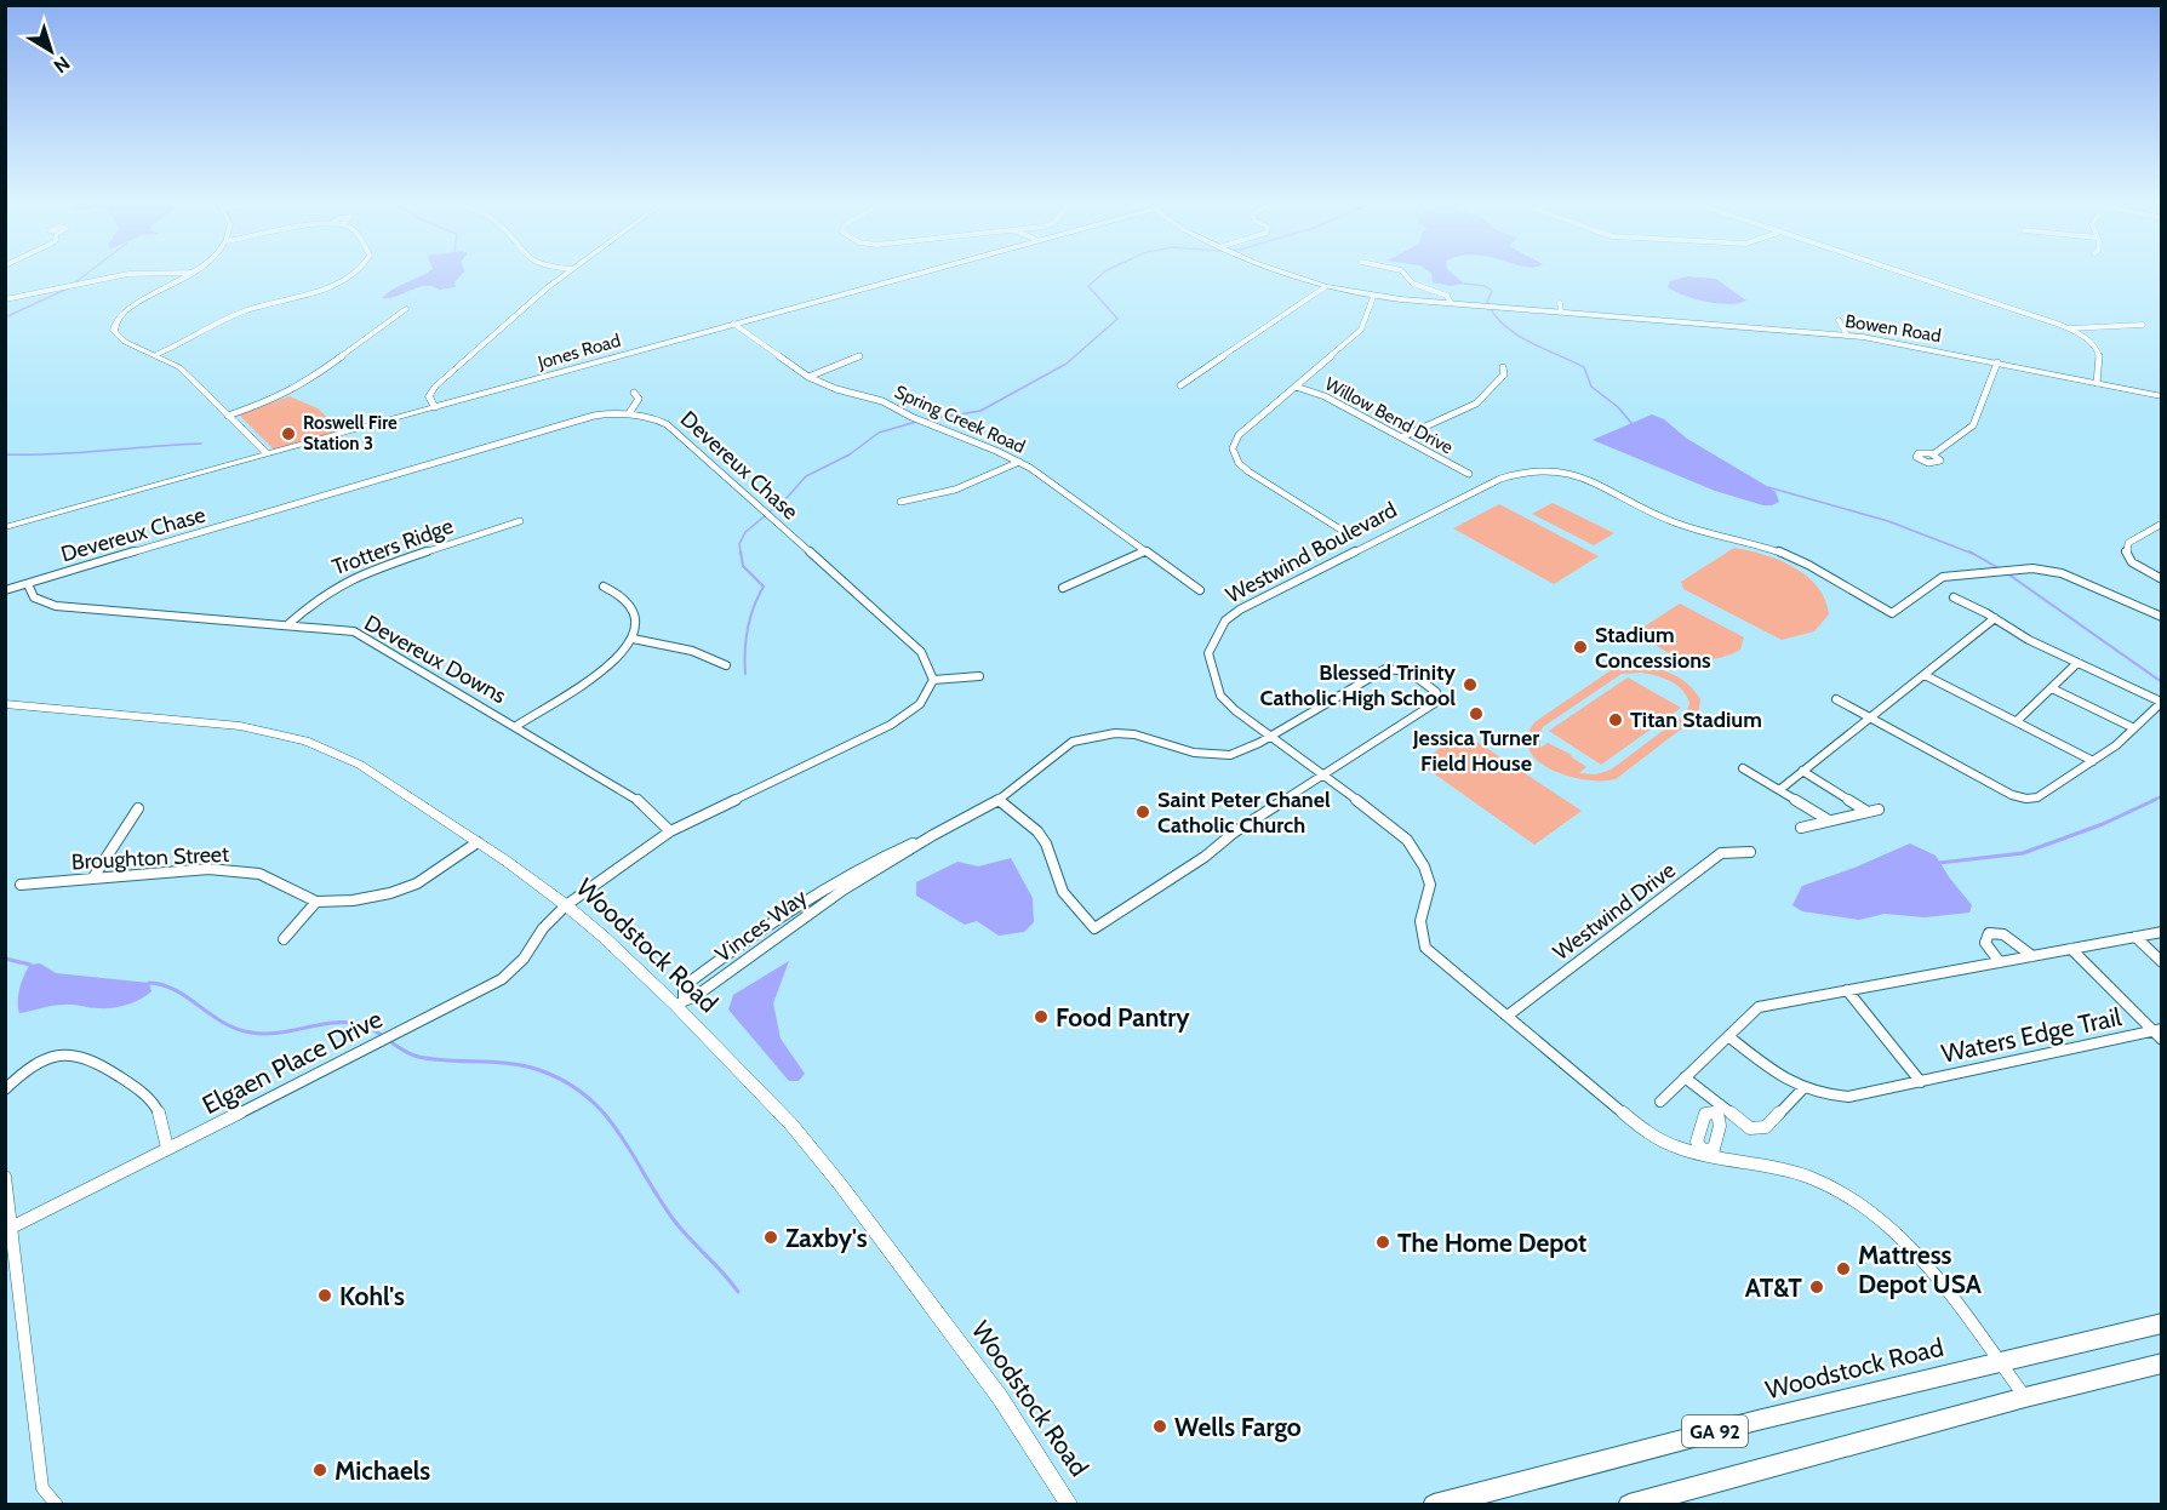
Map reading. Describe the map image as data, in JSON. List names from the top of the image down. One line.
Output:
{"streets":{"main road":["Woodstock Road","GA 92"],"street":["Bowen Road","Jones Road","Willow Bend Drive","Spring Creek Road","Devereux Chase","Trotters Ridge","Westwind Boulevard","Devereux Downs","Broughton Street","Westwind Drive","Vinces Way","Waters Edge Trail","Elgaen Place Drive"]},"crossings":[["Jones Road","Spring Creek Road"],["Devereux Chase","Devereux Downs"],["Trotters Ridge","Devereux Downs"],["Westwind Boulevard","Westwind Drive"],["Westwind Boulevard","Vinces Way"],["Westwind Boulevard","Woodstock Road"],["Westwind Boulevard","GA 92"],["Broughton Street","Woodstock Road"],["Vinces Way","Woodstock Road"],["Woodstock Road","Elgaen Place Drive"]],"places":["Roswell Fire Station 3","Stadium Concessions","Blessed Trinity Catholic High School","Jessica Turner Field House","Titan Stadium","Saint Peter Chanel Catholic Church","Food Pantry","Zaxby's","The Home Depot","Mattress Depot USA","AT&T","Kohl's","Wells Fargo","Michaels"],"north":"bottom right"}
